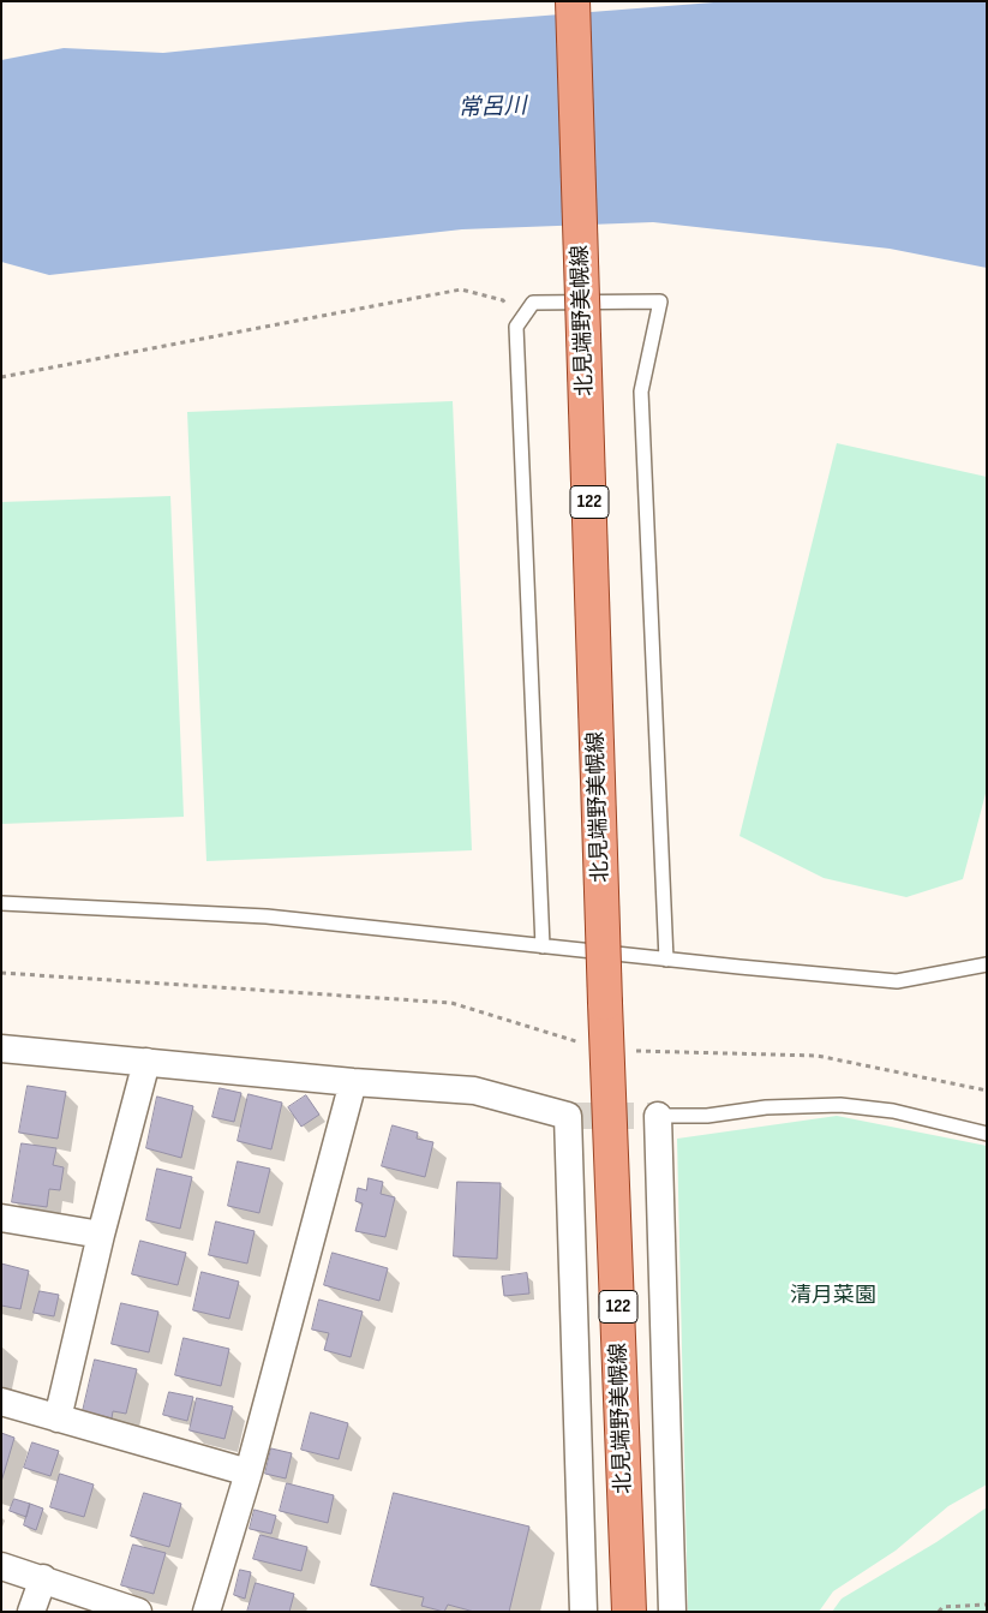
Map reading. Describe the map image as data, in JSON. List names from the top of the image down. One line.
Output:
{"streets":{"main road":["北見端野美幌線","122"]},"water":["常呂川"],"parks":["清月菜園"]}
